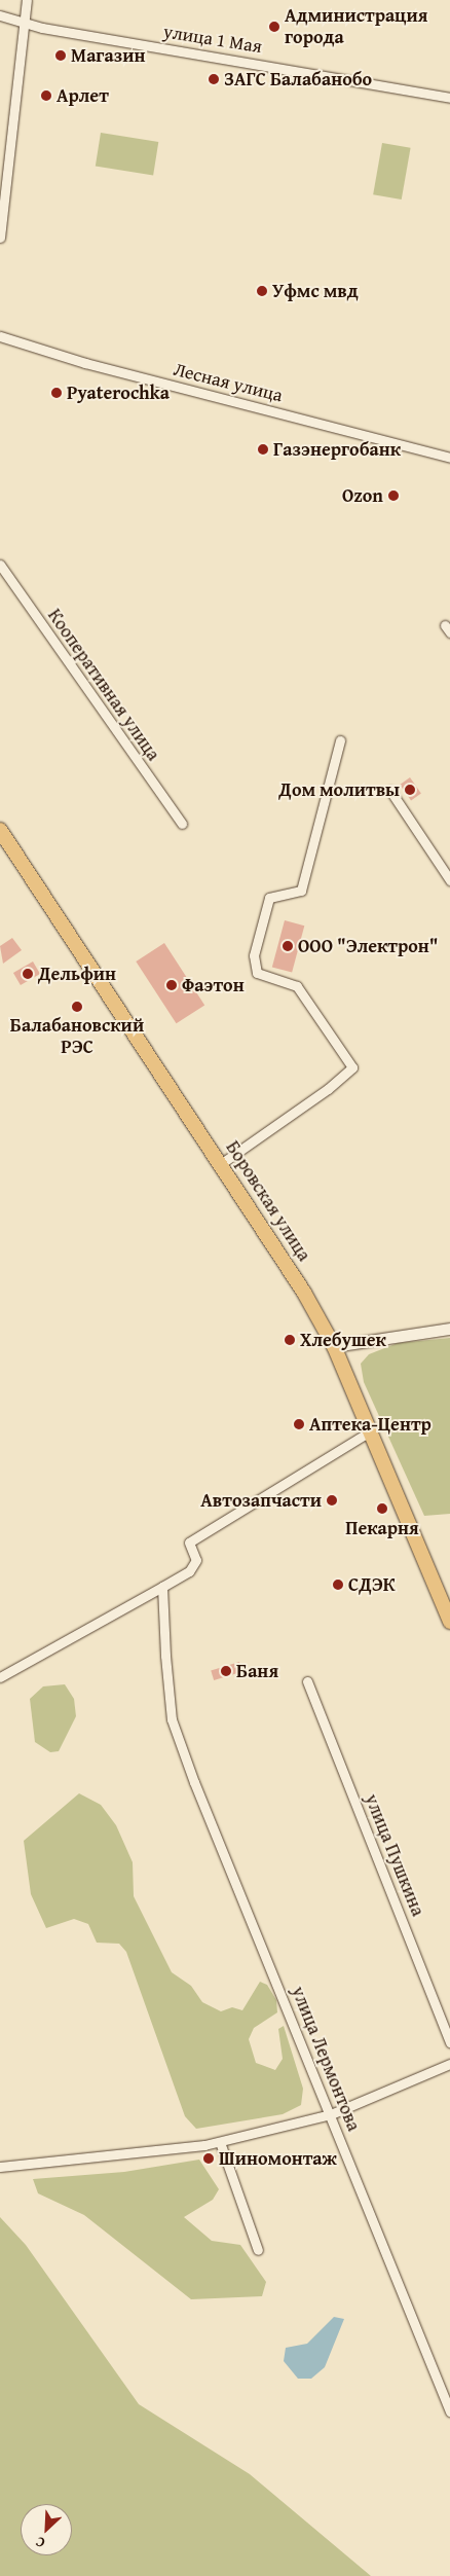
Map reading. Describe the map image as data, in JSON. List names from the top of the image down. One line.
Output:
{"streets":{"main road":["Боровская улица"],"street":["улица 1 Мая","Лесная улица","Кооперативная улица","улица Пушкина","улица Лермонтова"]},"places":["Администрация города","Магазин","ЗАГС Балабанобо","Арлет","Уфмс мвд","Pyaterochka","Газэнергобанк","Ozon","Дом молитвы","ООО \"Электрон\"","Дельфин","Фаэтон","Балабановский РЭС","Хлебушек","Аптека-Центр","Автозапчасти","Пекарня","СДЭК","Баня","Шиномонтаж"],"north":"bottom left"}
